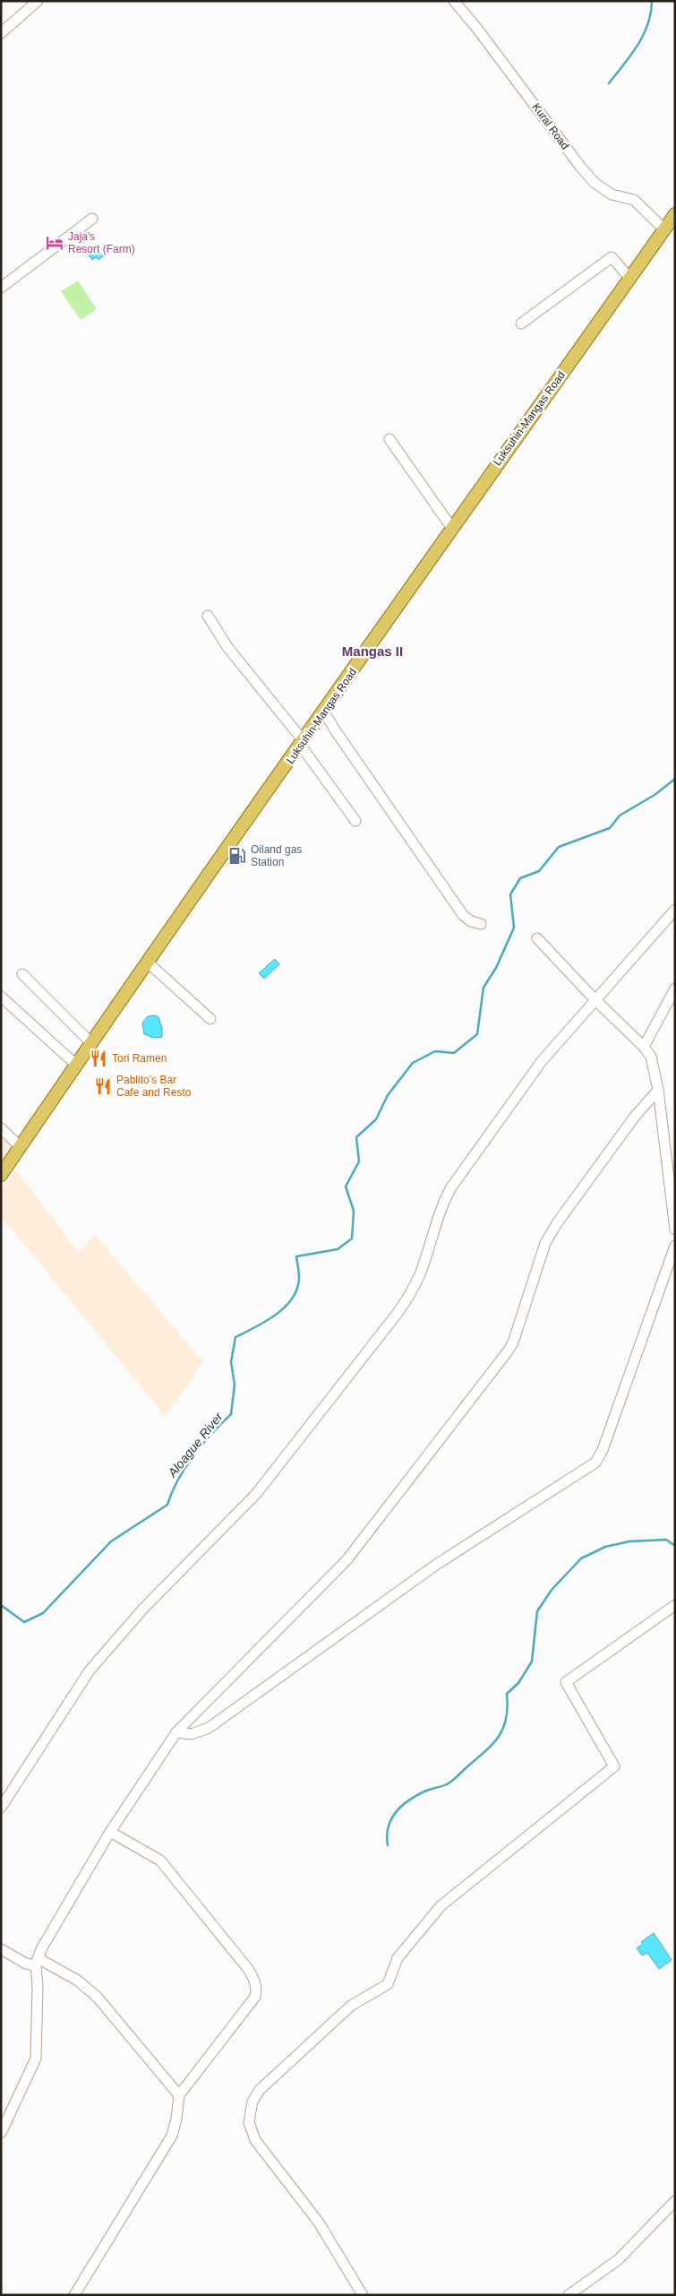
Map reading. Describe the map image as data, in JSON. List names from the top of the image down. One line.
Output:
{"streets":{"main road":["Luksuhin-Mangas Road"],"street":["Kural Road"]},"crossings":[["Kural Road","Luksuhin-Mangas Road"]],"districts":["Mangas II"],"water":["Aloague River"],"places":{"hotel":["Jaja's Resort (Farm)"],"fuel station":["Oiland gas Station"],"restaurant":["Tori Ramen","Pablito’s Bar Cafe and Resto"]}}
